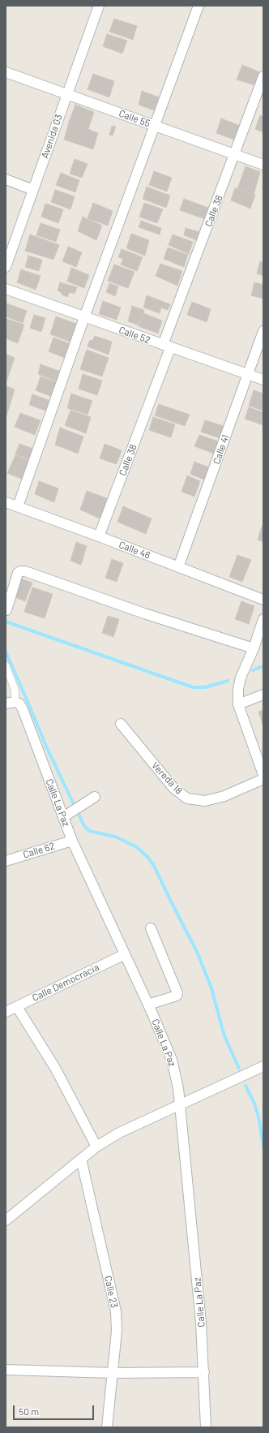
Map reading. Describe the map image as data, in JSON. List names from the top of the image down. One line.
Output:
{"streets":{"street":["Calle 55","Avenida 03","Calle 38","Calle 52","Calle 41","Calle 46","Vereda 18","Calle La Paz","Calle 62","Calle Democracia","Calle 23"]},"crossings":[["Calle 55","Avenida 03"],["Calle 55","Calle 38"],["Calle 38","Calle 52"],["Calle 38","Calle 46"],["Calle 52","Calle 41"],["Calle 41","Calle 46"],["Calle La Paz","Calle 62"],["Calle La Paz","Calle Democracia"]],"scale_bar":"50 m"}
